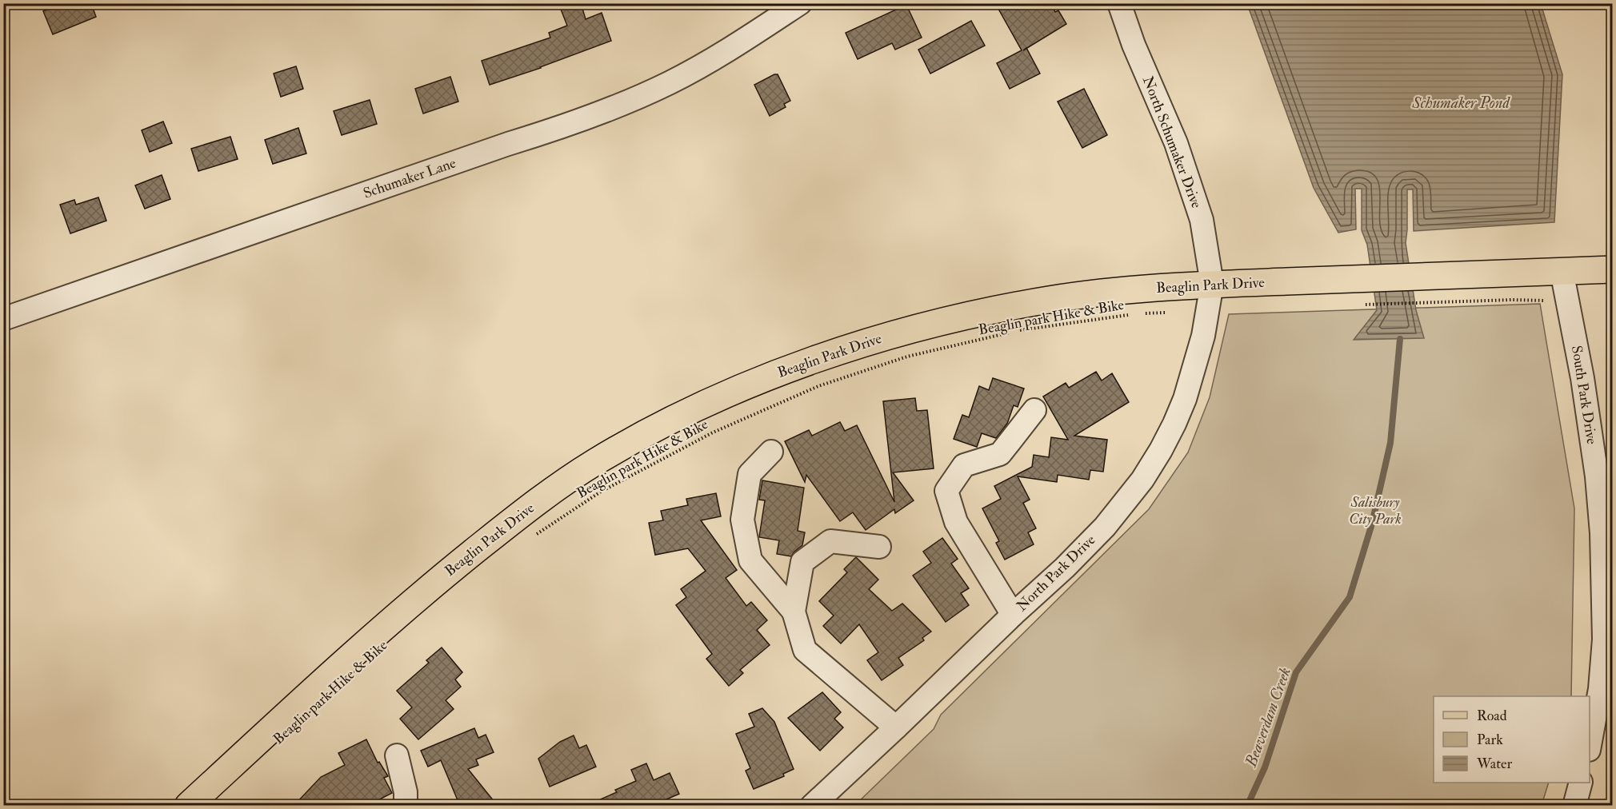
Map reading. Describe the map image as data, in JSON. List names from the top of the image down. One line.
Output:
{"streets":{"main road":["Beaglin Park Drive"],"street":["North Schumaker Drive","Schumaker Lane","South Park Drive","North Park Drive"],"path":["Beaglin park Hike & Bike"]},"crossings":[["North Schumaker Drive","Beaglin Park Drive"],["North Schumaker Drive","North Park Drive"],["Beaglin Park Drive","South Park Drive"],["Beaglin Park Drive","North Park Drive"]],"water":["Schumaker Pond","Beaverdam Creek"],"parks":["Salisbury City Park"],"legend":["Road","Park","Water"]}
